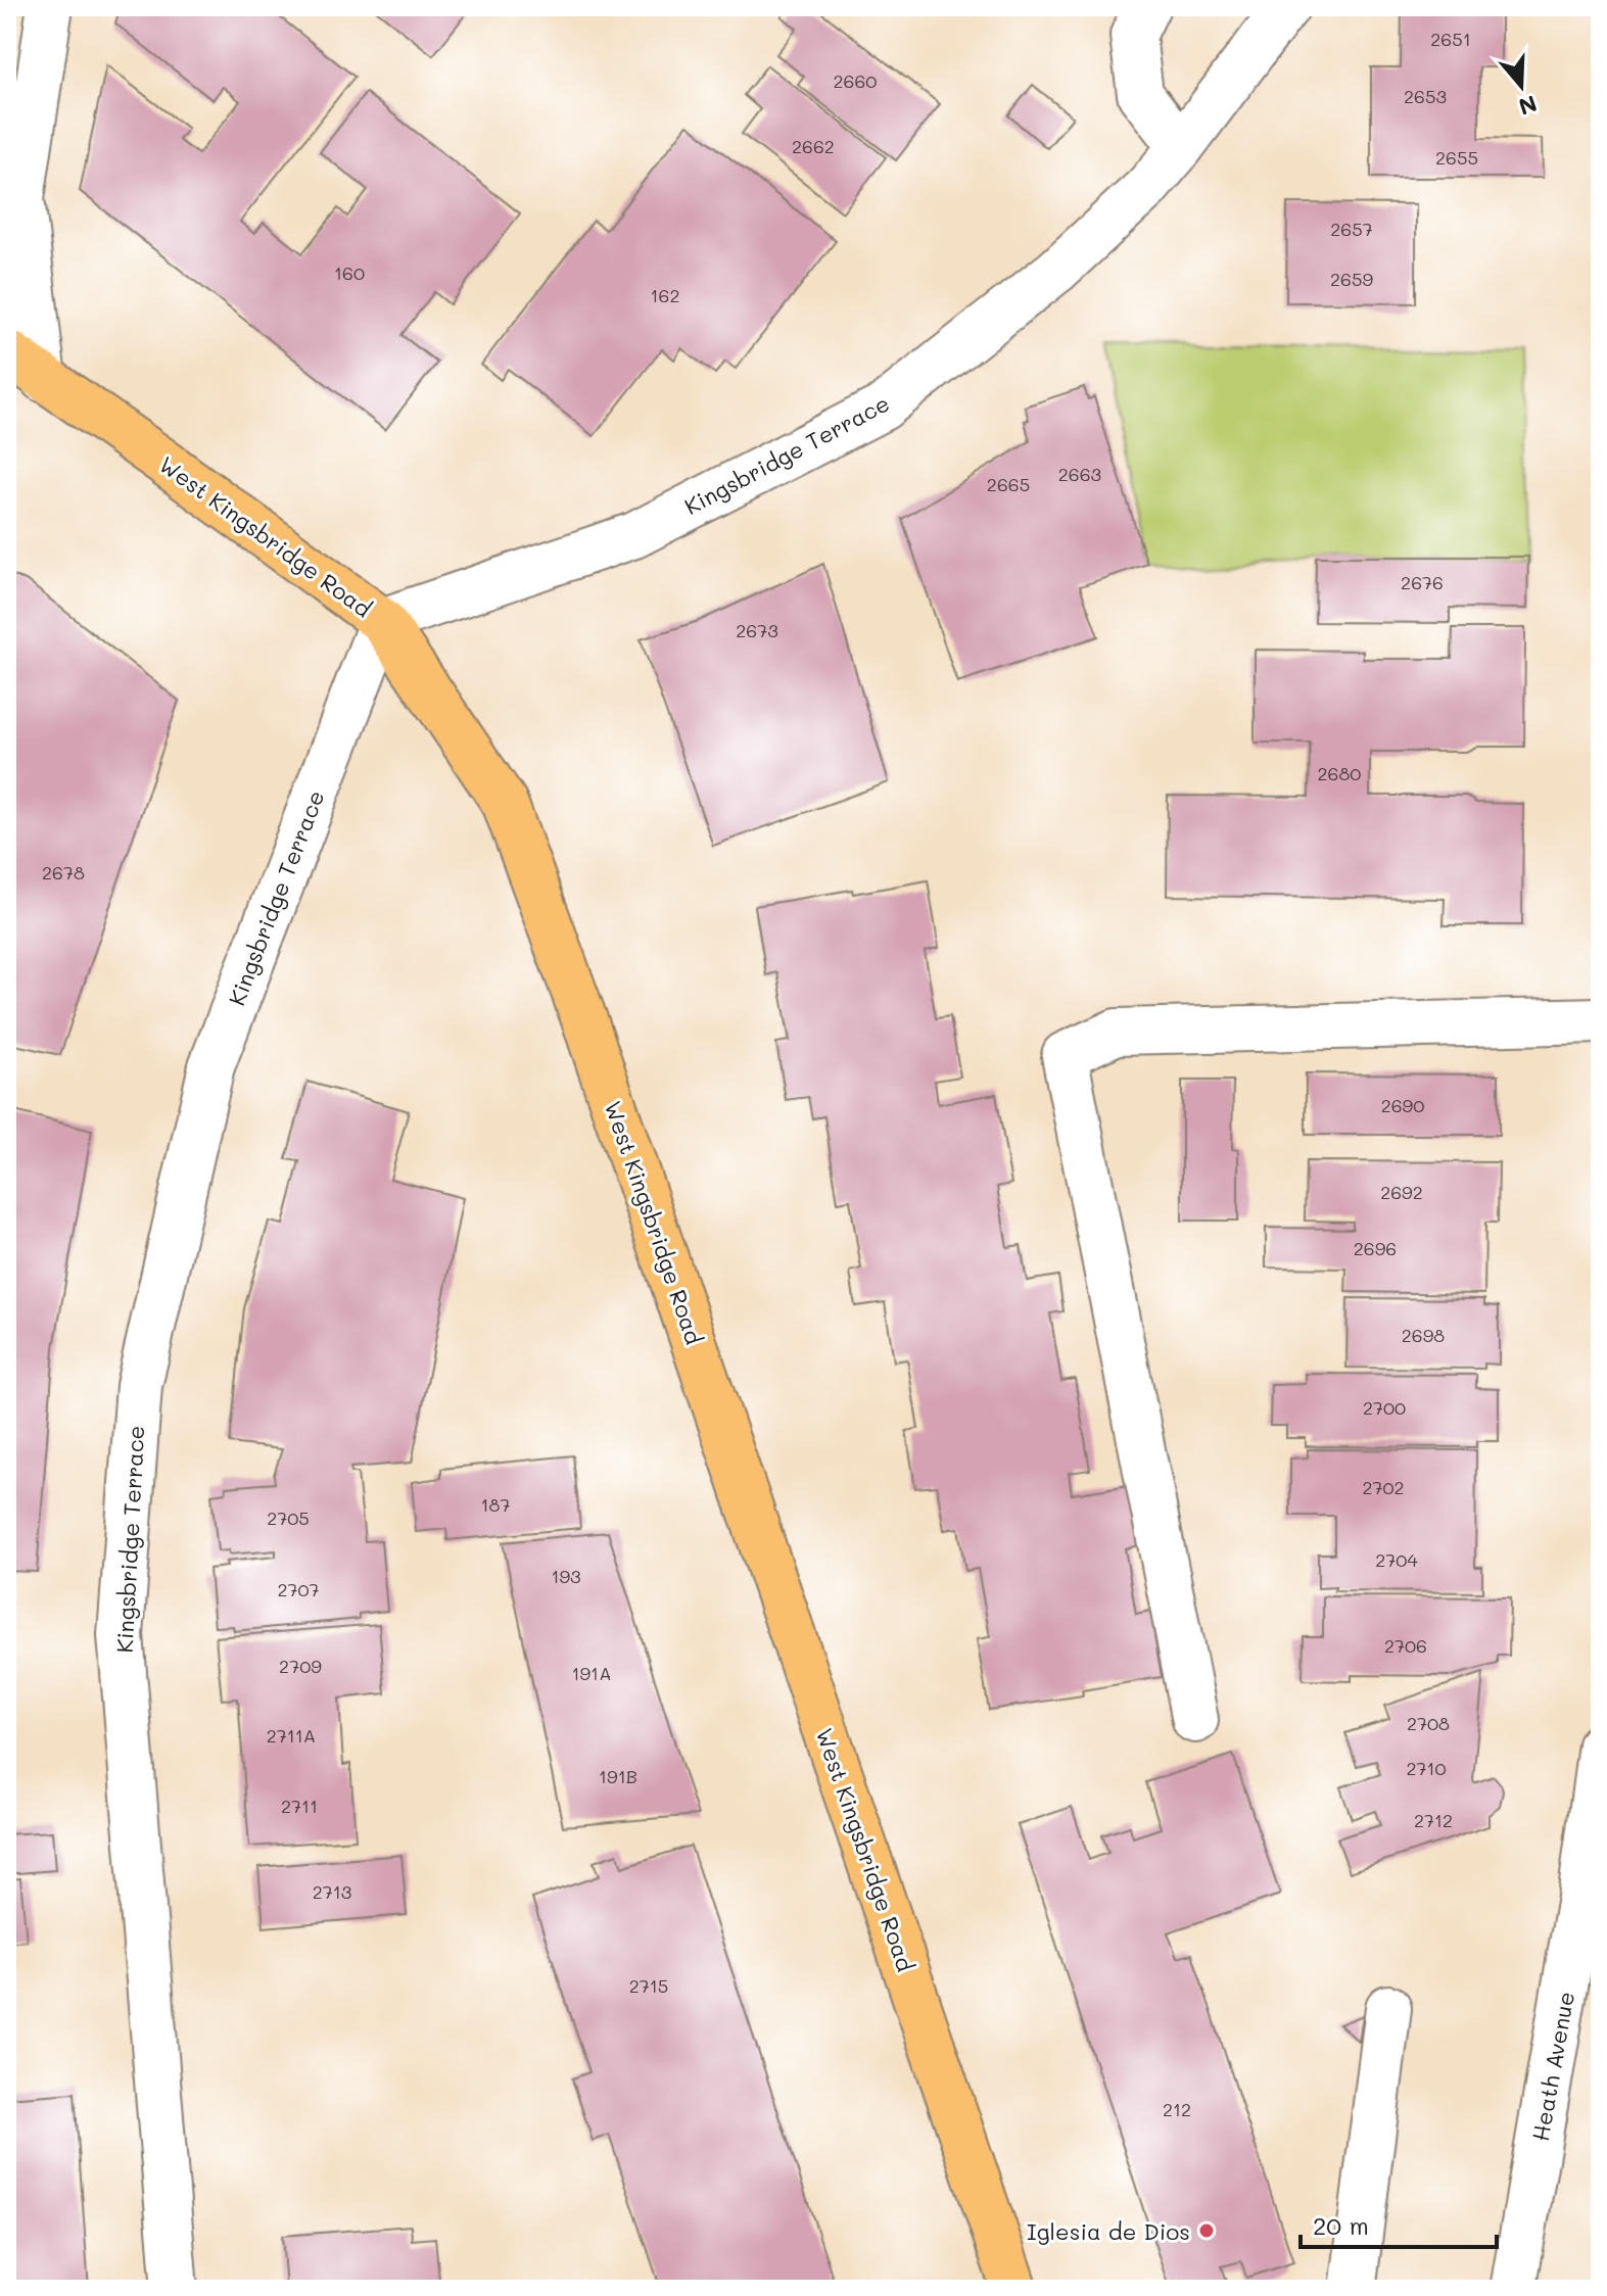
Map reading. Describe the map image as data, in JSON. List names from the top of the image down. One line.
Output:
{"streets":{"main road":["West Kingsbridge Road"],"street":["Kingsbridge Terrace","Heath Avenue"]},"crossings":[["Kingsbridge Terrace","West Kingsbridge Road"]],"places":["Iglesia de Dios"],"house_numbers":["2651","2660","2653","2662","2655","2657","160","2659","162","2663","2665","2676","2673","2680","2678","2690","2692","2696","2698","2700","2702","187","2705","2704","193","2707","2706","2709","191A","2708","2711A","2710","191B","2711","2712","2713","2715","212"],"scale_bar":"20 m","north":"bottom"}
